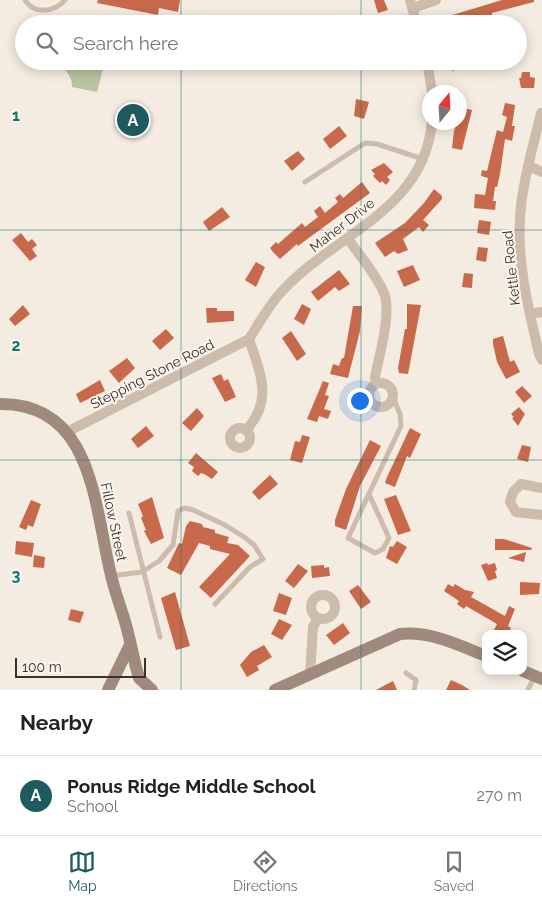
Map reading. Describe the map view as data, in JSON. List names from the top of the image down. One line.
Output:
{"streets":{"street":["Maher Drive","Kettle Road","Stepping Stone Road","Fillow Street"]},"crossings":[["Maher Drive","Stepping Stone Road"],["Stepping Stone Road","Fillow Street"]],"scale_bar":"100 m","north":"top","page":{"search":"Search here","pins":"A","scale":"100 m","heading":"Nearby","list":[{"mark":"A","name":"Ponus Ridge Middle School","note":"School","value":"270 m"}],"nav":["Map","Directions","Saved"]},"grid":{"rows":["1","2","3"]}}
